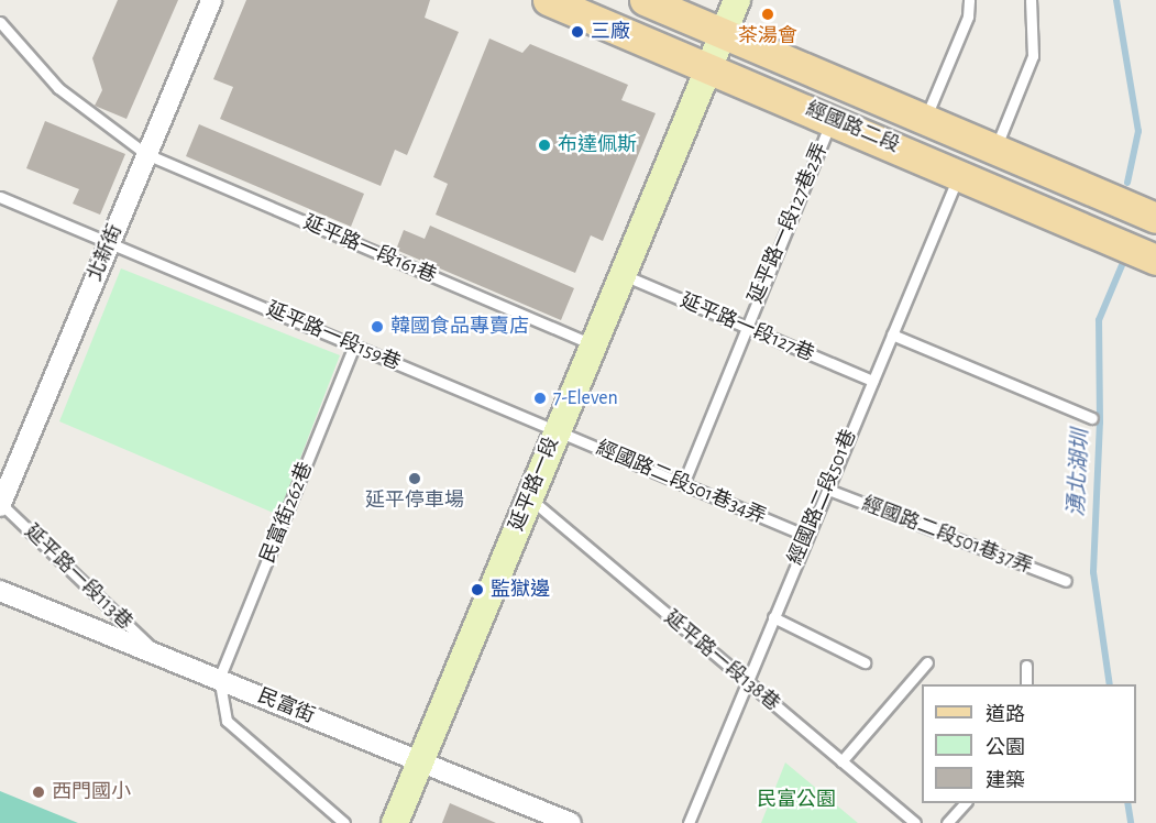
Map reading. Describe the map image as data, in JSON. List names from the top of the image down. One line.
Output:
{"streets":{"main road":["經國路二段"],"street":["北新街","延平路一段","民富街"],"lane":["延平路一段127巷2弄","延平路一段161巷","延平路一段127巷","延平路一段159巷","經國路二段501巷34弄","經國路二段501巷","民富街262巷","經國路二段501巷37弄","延平路一段113巷","延平路一段138巷"]},"crossings":[["經國路二段","延平路一段127巷2弄"],["經國路二段","延平路一段"],["經國路二段","經國路二段501巷"],["延平路一段127巷2弄","延平路一段127巷"],["延平路一段127巷2弄","經國路二段501巷34弄"],["延平路一段161巷","北新街"],["延平路一段161巷","延平路一段"],["北新街","延平路一段159巷"],["北新街","延平路一段113巷"],["延平路一段127巷","延平路一段"],["延平路一段127巷","經國路二段501巷"],["延平路一段159巷","經國路二段501巷34弄"],["延平路一段159巷","延平路一段"],["延平路一段159巷","民富街262巷"],["經國路二段501巷34弄","延平路一段"],["經國路二段501巷34弄","經國路二段501巷"],["延平路一段","延平路一段138巷"],["延平路一段","民富街"],["經國路二段501巷","經國路二段501巷37弄"],["經國路二段501巷","延平路一段138巷"],["民富街262巷","民富街"],["延平路一段113巷","民富街"]],"water":["湧北湖圳"],"parks":["民富公園"],"places":["茶湯會","三廠","布達佩斯","韓國食品專賣店","7-Eleven","延平停車場","監獄邊","西門國小"],"legend":["道路","公園","建築"]}
